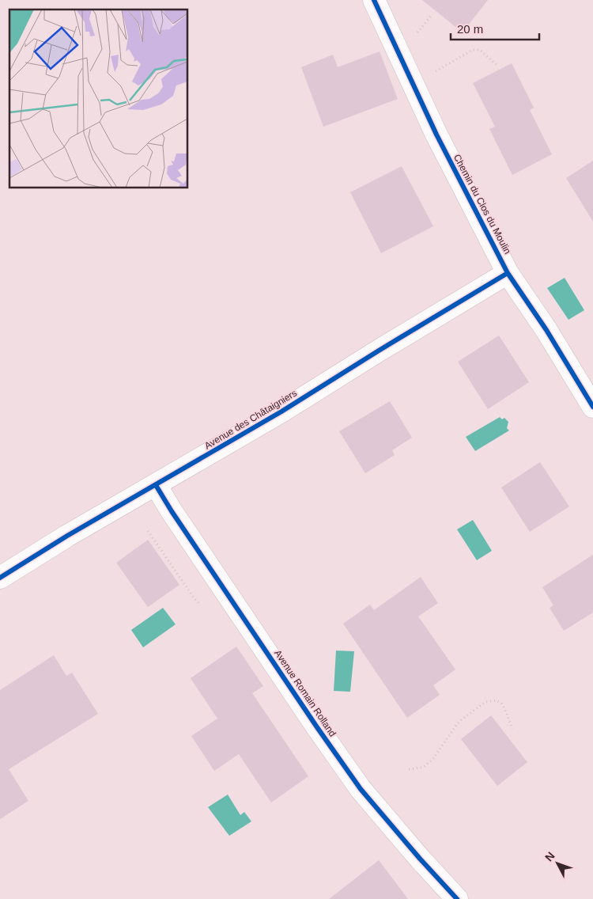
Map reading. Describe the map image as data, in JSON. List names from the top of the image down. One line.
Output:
{"streets":{"street":["Chemin du Clos du Moulin","Avenue des Châtaigniers","Avenue Romain Rolland"]},"crossings":[["Chemin du Clos du Moulin","Avenue des Châtaigniers"],["Avenue des Châtaigniers","Avenue Romain Rolland"]],"scale_bar":"20 m","north":"top left"}
